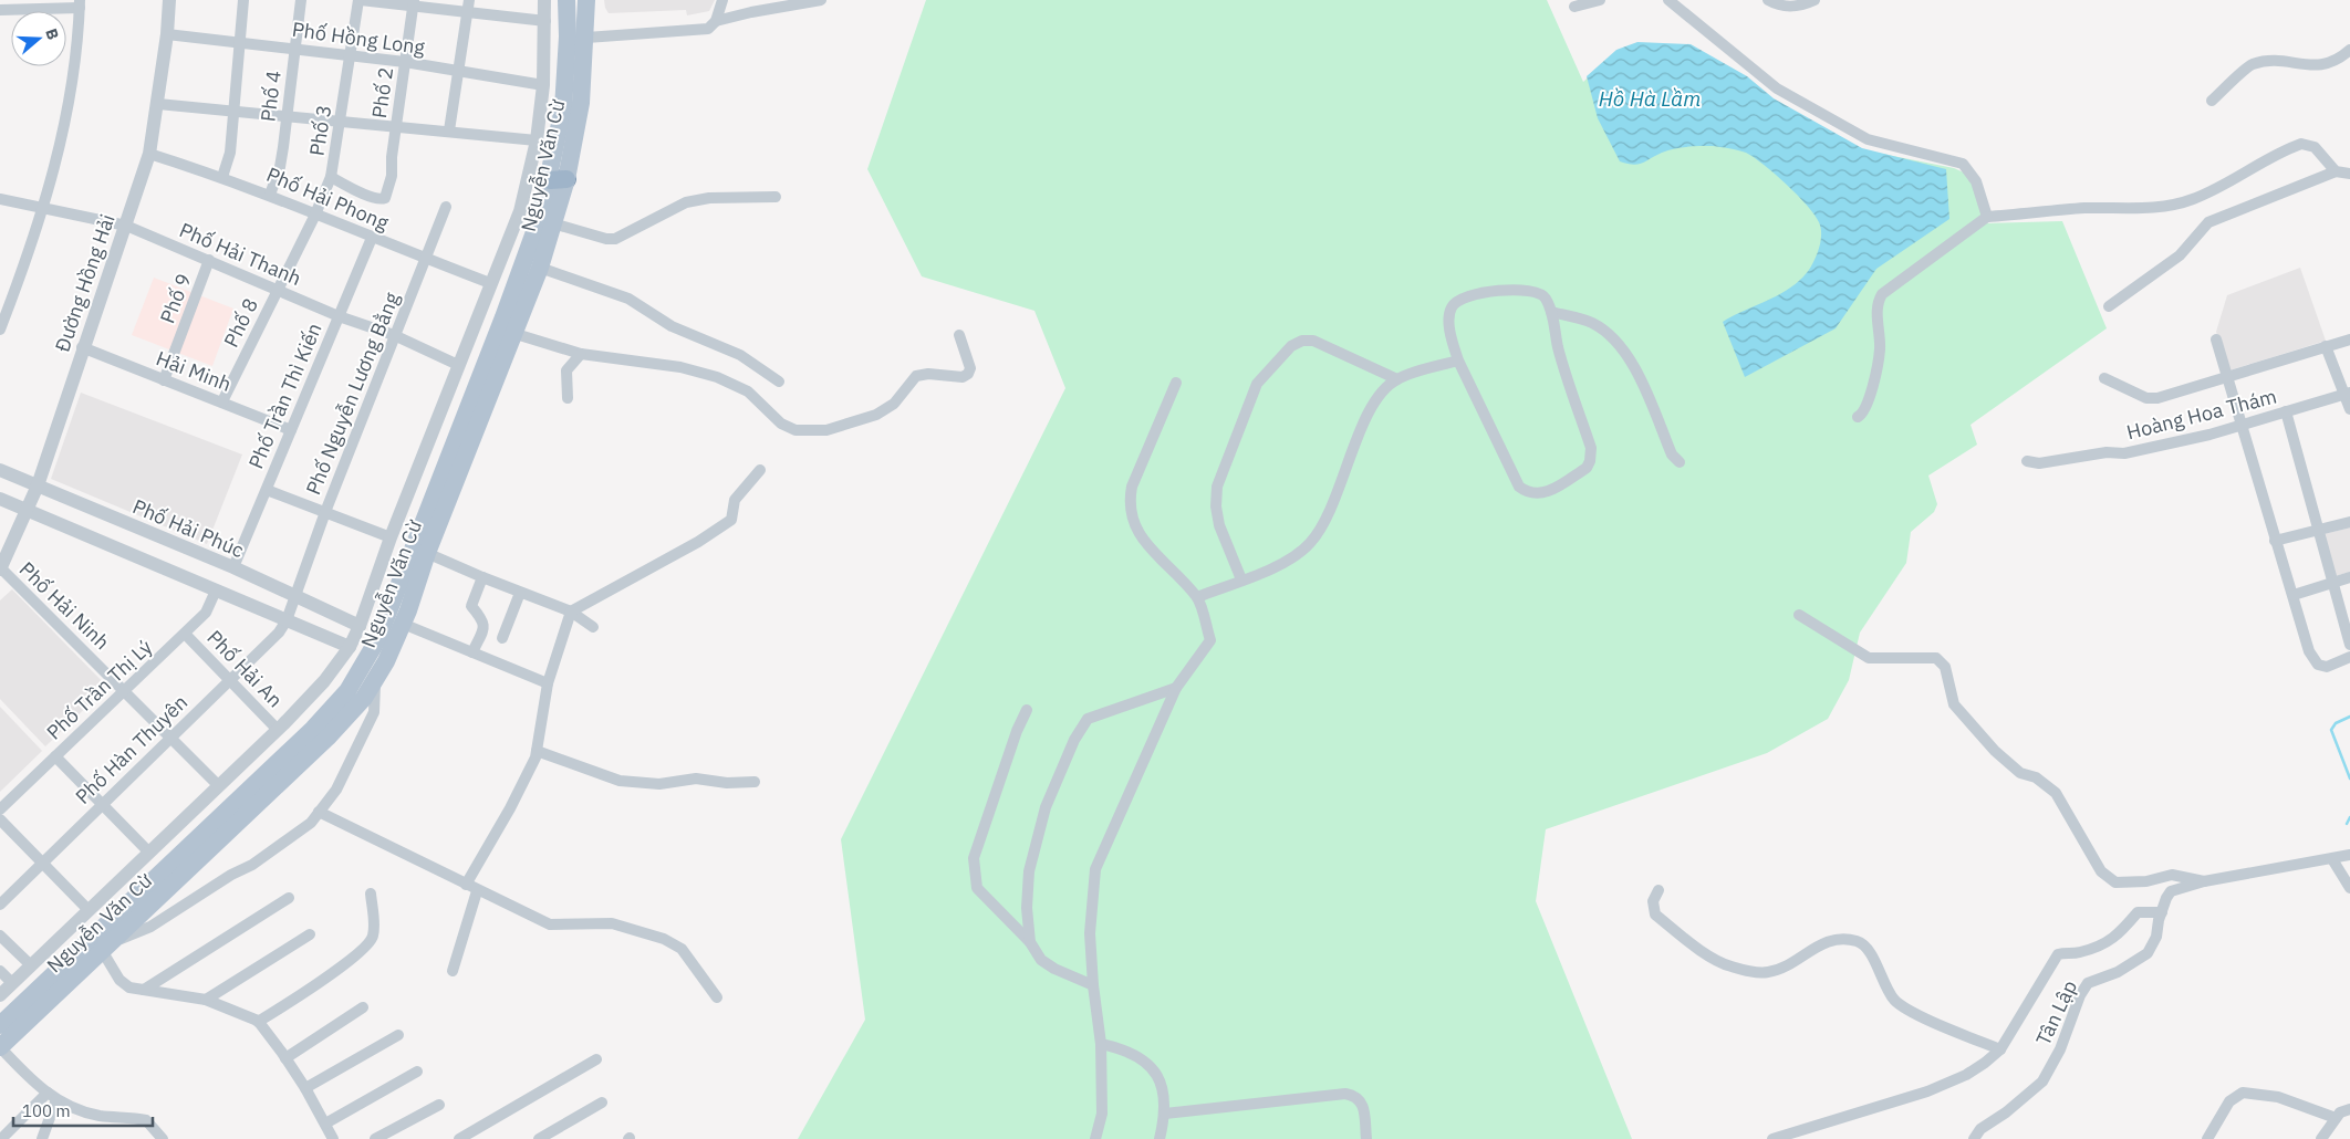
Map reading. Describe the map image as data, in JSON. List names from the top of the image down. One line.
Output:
{"streets":{"main road":["Nguyễn Văn Cừ"],"street":["Phố Hồng Long","Phố 2","Phố 4","Phố 3","Phố Hải Phong","Phố Hải Thanh","Đường Hồng Hải","Phố 9","Phố 8","Hải Minh","Phố Nguyễn Lương Bằng","Phố Trần Thì Kiến","Hoàng Hoa Thám","Phố Hải Phúc","Phố Hải Ninh","Phố Hải An","Phố Trần Thị Lý","Phố Hàn Thuyên","Tân Lập"]},"crossings":[["Phố Hồng Long","Phố 2"],["Phố Hồng Long","Phố 4"],["Phố Hồng Long","Phố 3"],["Phố Hồng Long","Nguyễn Văn Cừ"],["Phố Hồng Long","Đường Hồng Hải"],["Phố 2","Phố 3"],["Phố 4","Phố Hải Phong"],["Phố 3","Phố Hải Phong"],["Phố 3","Phố Hải Thanh"],["Phố 3","Phố 8"],["Nguyễn Văn Cừ","Phố Hải Phong"],["Nguyễn Văn Cừ","Phố Hải Thanh"],["Nguyễn Văn Cừ","Phố Hải Phúc"],["Nguyễn Văn Cừ","Phố Hải Ninh"],["Nguyễn Văn Cừ","Phố Hải An"],["Phố Hải Phong","Đường Hồng Hải"],["Phố Hải Phong","Phố Nguyễn Lương Bằng"],["Phố Hải Phong","Phố Trần Thì Kiến"],["Phố Hải Thanh","Đường Hồng Hải"],["Phố Hải Thanh","Phố 9"],["Phố Hải Thanh","Phố 8"],["Phố Hải Thanh","Phố Nguyễn Lương Bằng"],["Phố Hải Thanh","Phố Trần Thì Kiến"],["Đường Hồng Hải","Hải Minh"],["Đường Hồng Hải","Phố Hải Phúc"],["Đường Hồng Hải","Phố Hải Ninh"],["Phố 9","Hải Minh"],["Phố 8","Hải Minh"],["Hải Minh","Phố Trần Thì Kiến"],["Phố Nguyễn Lương Bằng","Phố Hải Phúc"],["Phố Nguyễn Lương Bằng","Phố Hàn Thuyên"],["Phố Trần Thì Kiến","Phố Hải Phúc"],["Phố Hải Ninh","Phố Trần Thị Lý"],["Phố Hải Ninh","Phố Hàn Thuyên"],["Phố Hải An","Phố Trần Thị Lý"],["Phố Hải An","Phố Hàn Thuyên"]],"water":["Hồ Hà Lầm"],"scale_bar":"100 m","north":"right"}
